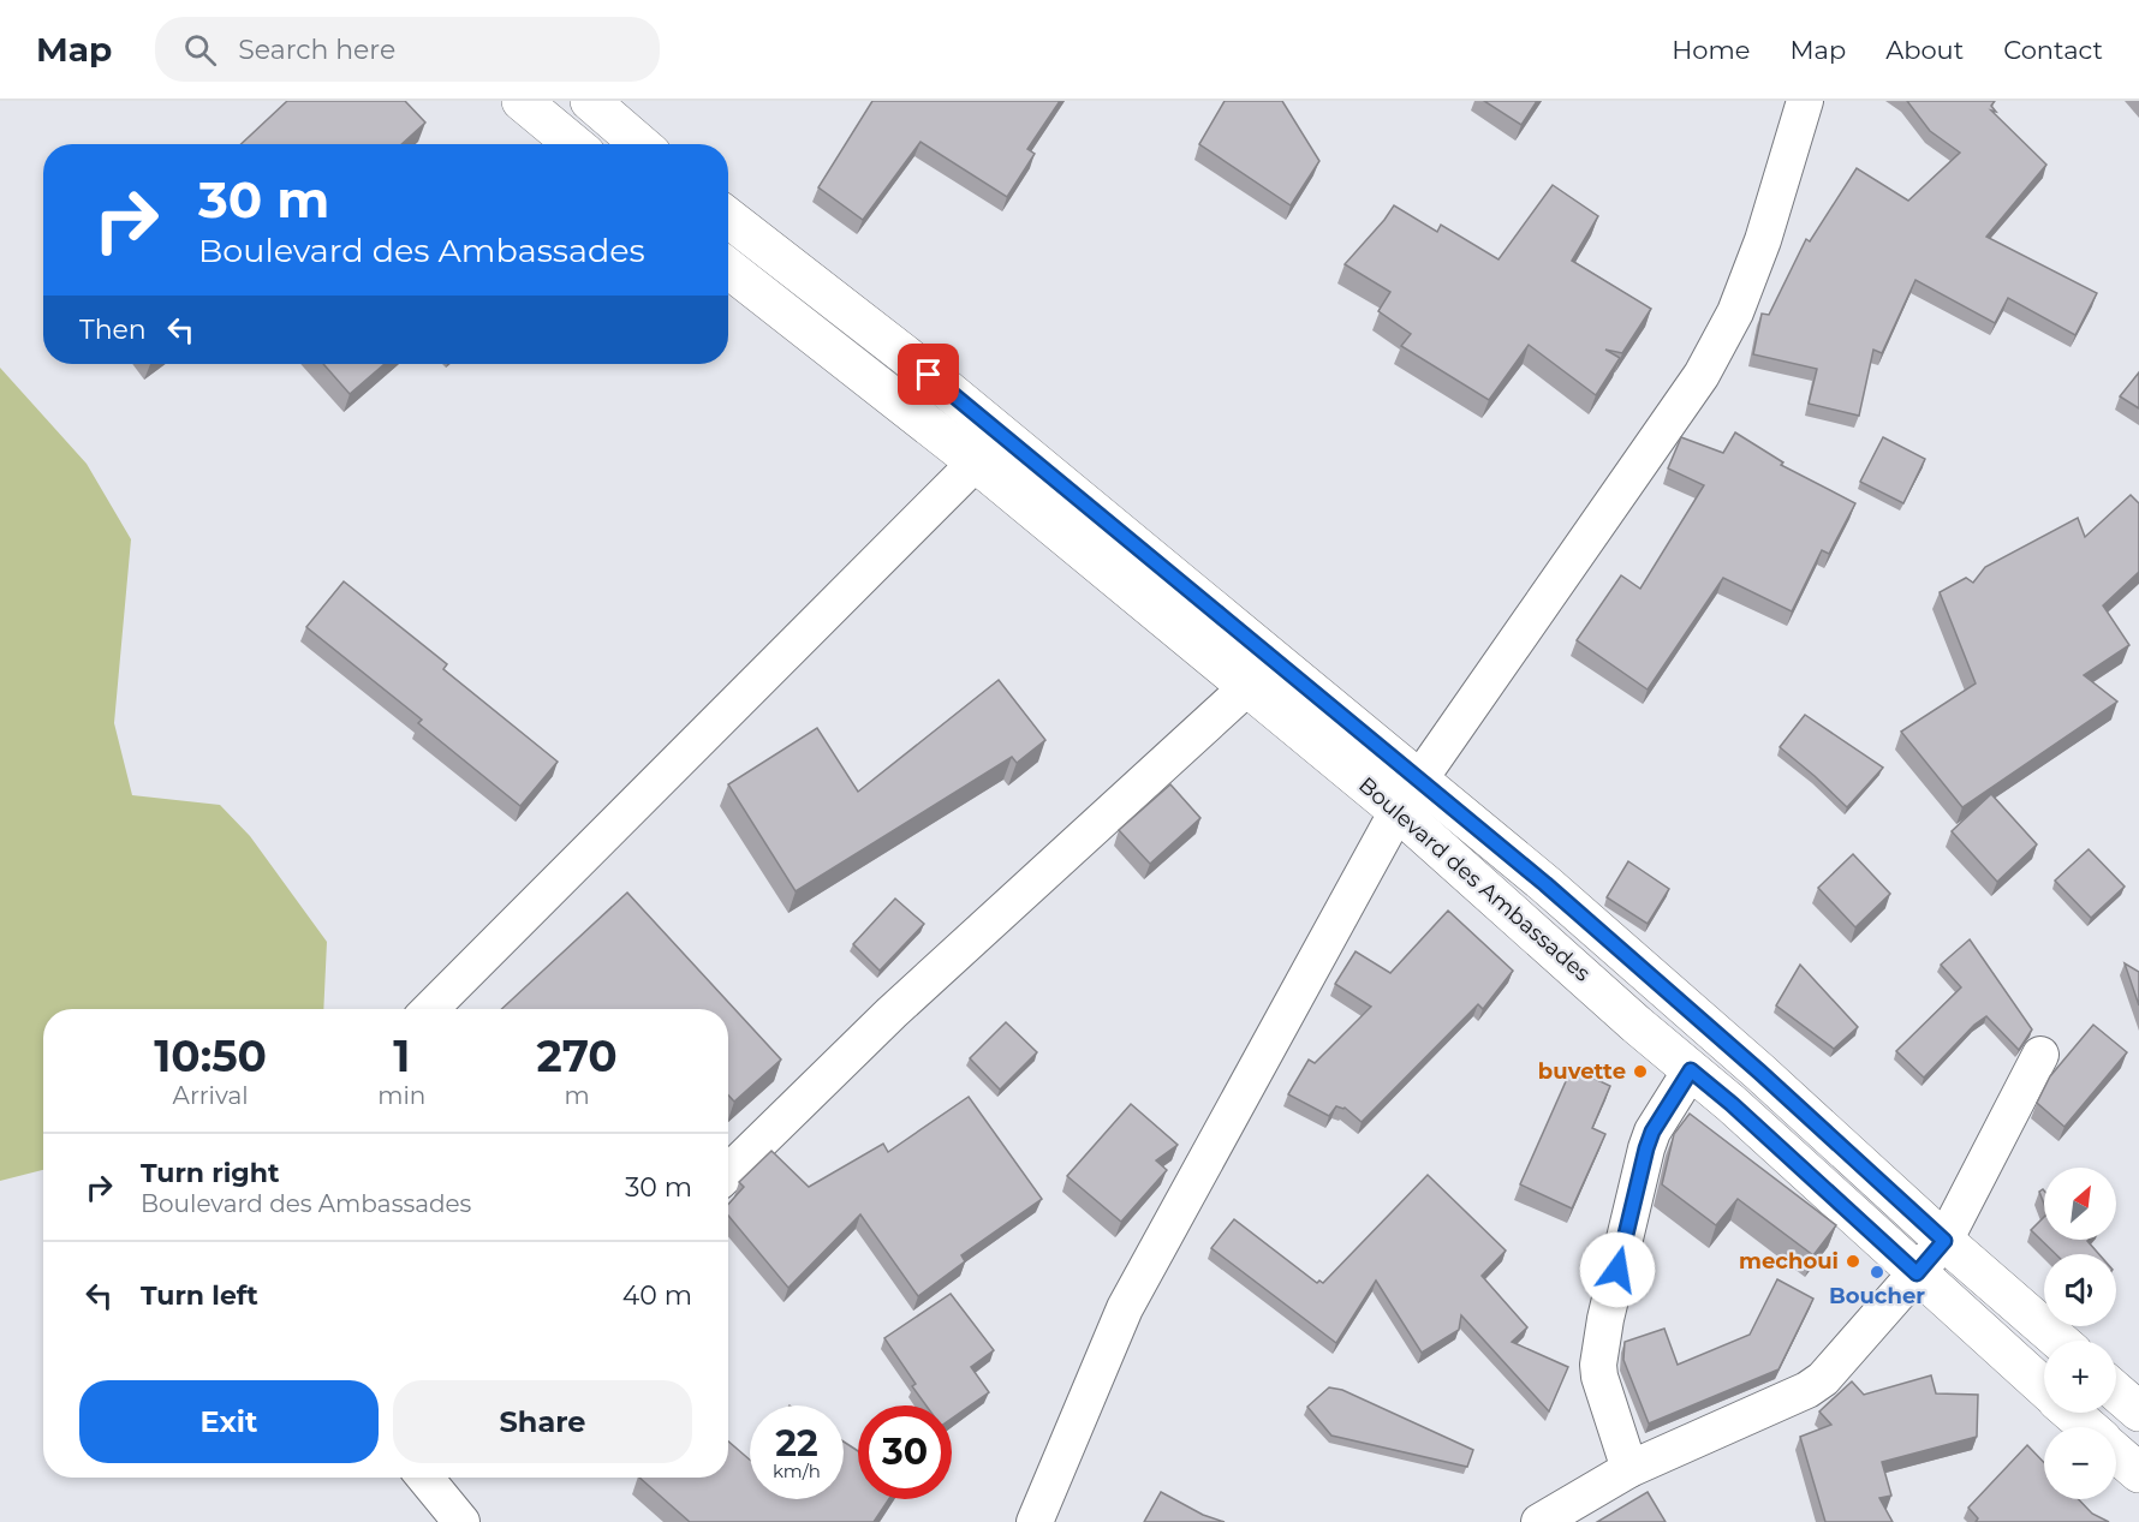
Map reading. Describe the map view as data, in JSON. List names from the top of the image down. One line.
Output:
{"streets":{"main road":["Boulevard des Ambassades"]},"places":["buvette","mechoui","Boucher"],"north":"top right","page":{"header":"Map","search":"Search here","nav":["Home","Map","About","Contact"],"turn":["30 m","Boulevard des Ambassades"],"then":"Then","eta":["10:50","Arrival","1","min","270","m"],"list":[{"name":"Turn right","note":"Boulevard des Ambassades","value":"30 m"},{"name":"Turn left","value":"40 m"}],"map_buttons":["+","−"],"buttons":["Exit","Share"],"speed":"22 km/h","limit":"30"}}
